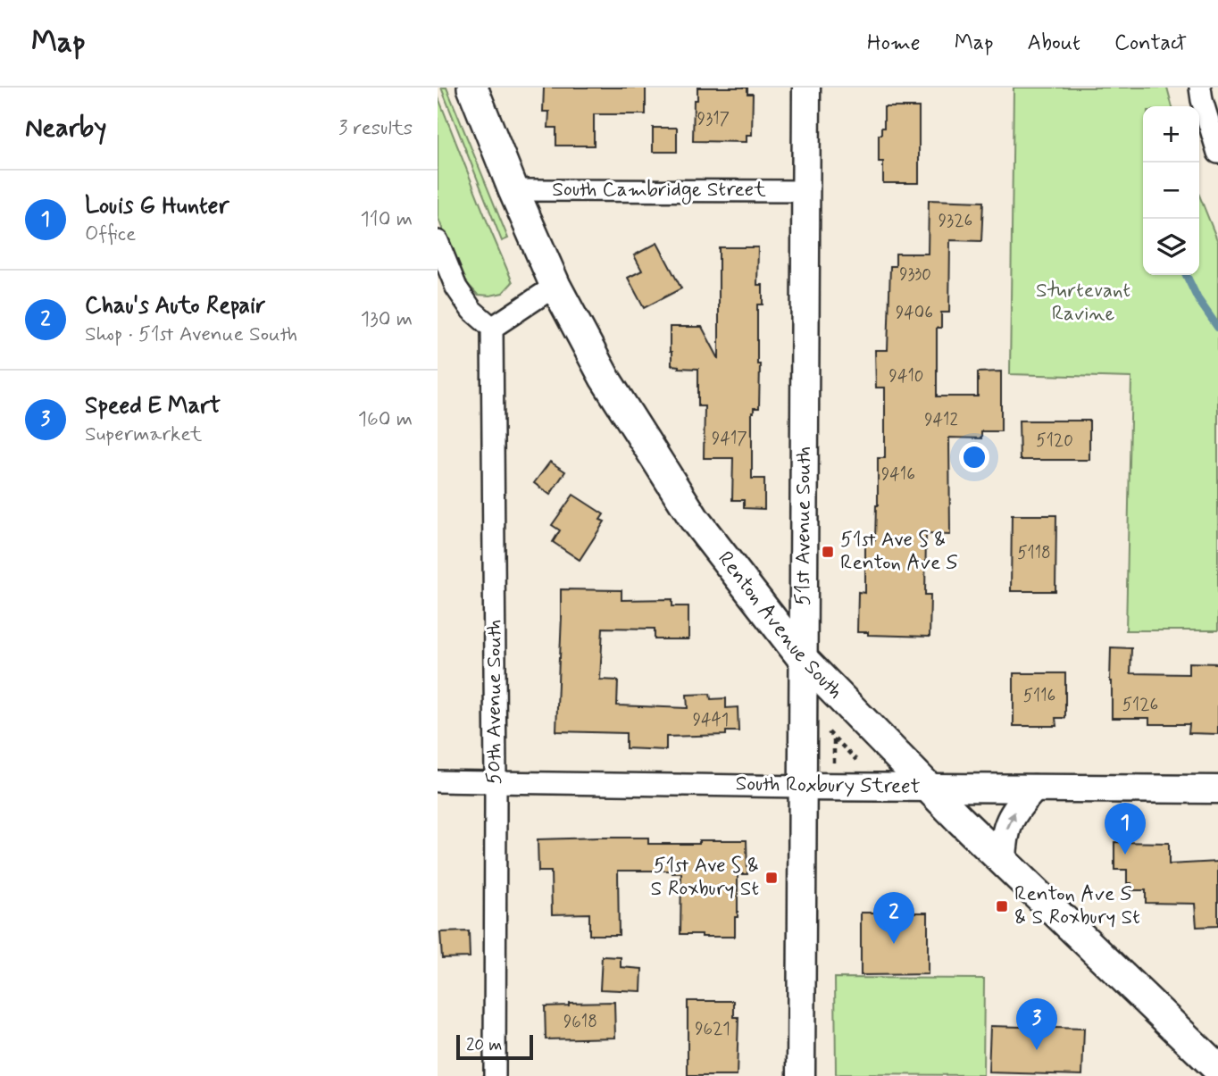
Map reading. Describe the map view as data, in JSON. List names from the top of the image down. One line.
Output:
{"streets":{"main road":["Renton Avenue South"],"street":["South Cambridge Street","51st Avenue South","50th Avenue South","South Roxbury Street"]},"crossings":[["South Cambridge Street","51st Avenue South"],["South Cambridge Street","Renton Avenue South"],["51st Avenue South","Renton Avenue South"],["51st Avenue South","South Roxbury Street"],["Renton Avenue South","South Roxbury Street"],["50th Avenue South","South Roxbury Street"]],"parks":["Sturtevant Ravine"],"places":{"transit":["51st Ave S & Renton Ave S","51st Ave S & S Roxbury St","Renton Ave S & S Roxbury St"]},"house_numbers":["9317","9326","9330","9406","9410","9412","9417","5120","9416","5118","5116","5126","9441","9618","9621"],"scale_bar":"20 m","page":{"header":"Map","nav":["Home","Map","About","Contact"],"heading":["Nearby","3 results"],"map_buttons":["+","−"],"list":[{"mark":"1","name":"Louis G Hunter","note":"Office","value":"110 m"},{"mark":"2","name":"Chau's Auto Repair","note":"Shop · 51st Avenue South","value":"130 m"},{"mark":"3","name":"Speed E Mart","note":"Supermarket","value":"160 m"}],"pins":["1","2","3"],"scale":"20 m"}}
